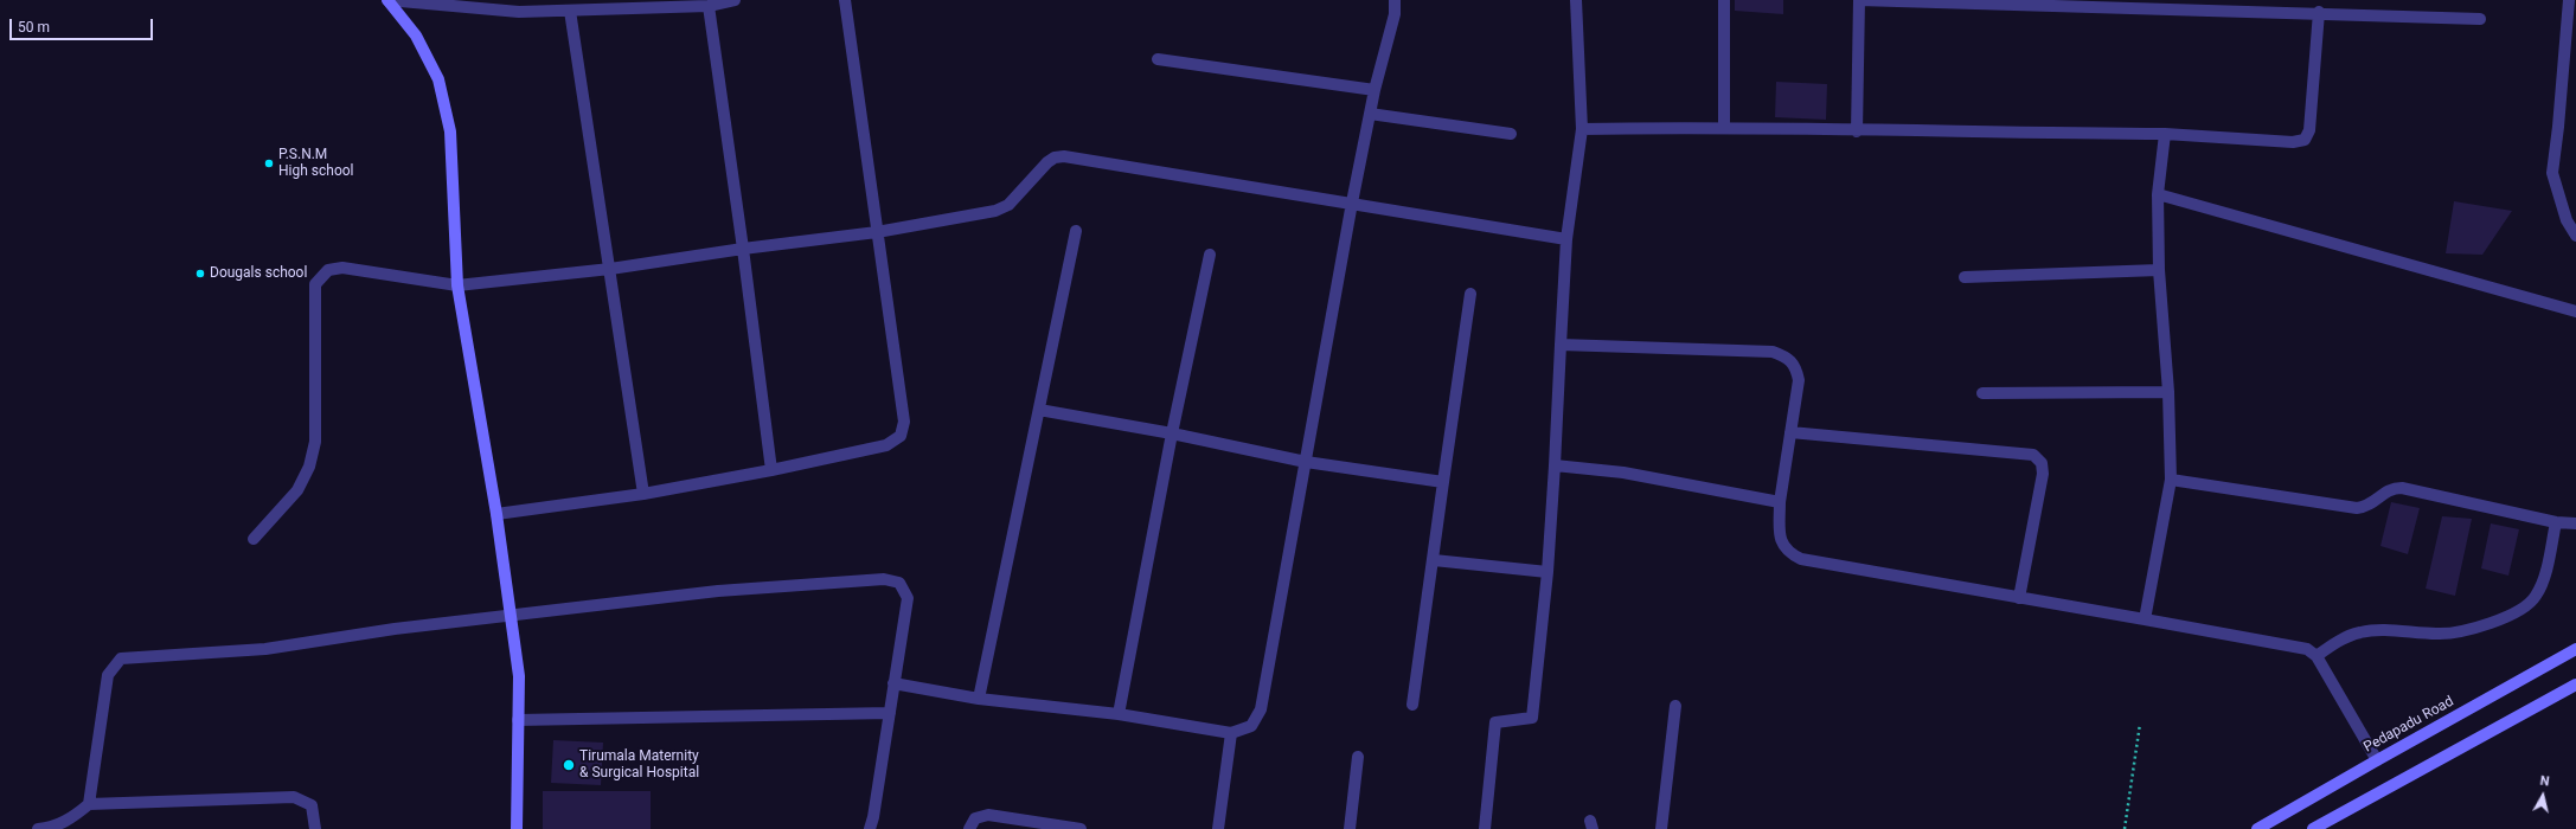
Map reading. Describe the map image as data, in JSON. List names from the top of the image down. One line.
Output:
{"streets":{"street":["Pedapadu Road"]},"places":["P.S.N.M High school","Dougals school","Tirumala Maternity & Surgical Hospital"],"scale_bar":"50 m","north":"top"}
